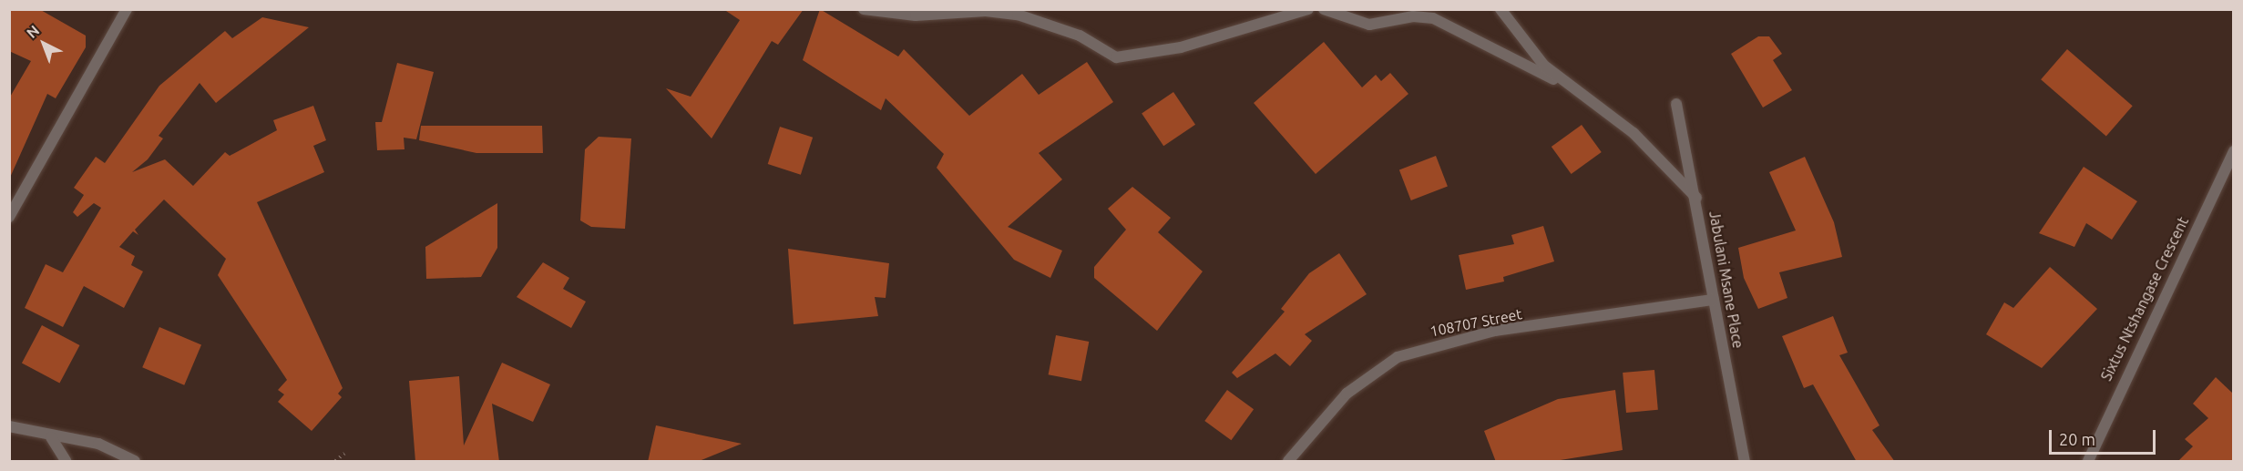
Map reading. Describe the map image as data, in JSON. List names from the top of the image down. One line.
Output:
{"streets":{"street":["Jabulani Msane Place","Sixtus Ntshangase Crescent","108707 Street"]},"crossings":[["Jabulani Msane Place","108707 Street"]],"scale_bar":"20 m","north":"top left"}
